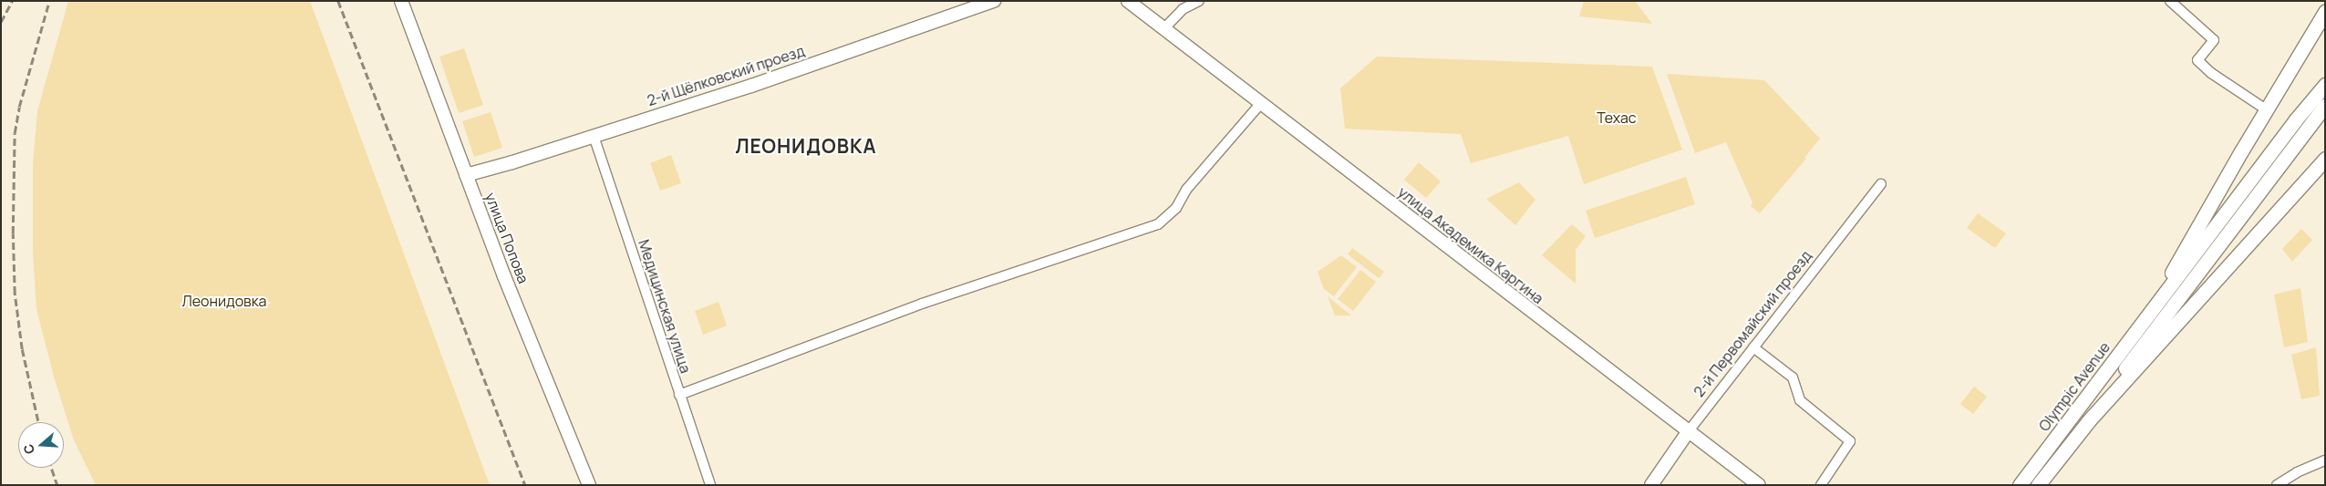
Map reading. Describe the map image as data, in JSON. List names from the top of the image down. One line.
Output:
{"streets":{"main road":["Olympic Avenue"],"street":["2-й Щёлковский проезд","улица Попова","улица Академика Каргина","Медицинская улица","2-й Первомайский проезд"]},"crossings":[["2-й Щёлковский проезд","улица Попова"],["2-й Щёлковский проезд","Медицинская улица"],["улица Академика Каргина","2-й Первомайский проезд"]],"districts":["ЛЕОНИДОВКА"],"parks":["Техас","Леонидовка"],"north":"left"}
